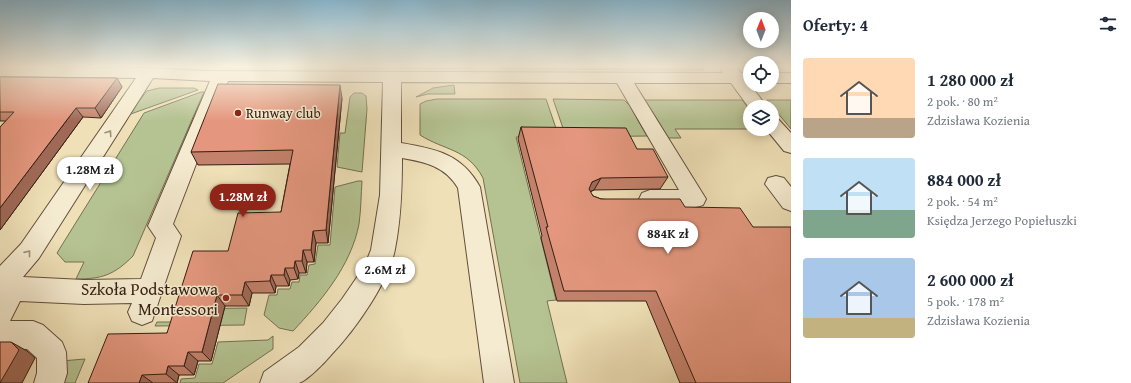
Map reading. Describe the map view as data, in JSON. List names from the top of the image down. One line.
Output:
{"places":["Runway club","Szkoła Podstawowa Montessori"],"north":"top","page":{"heading":"Oferty: 4","list":[{"name":"1 280 000 zł","note":"2 pok. · 80 m² · Zdzisława Kozienia"},{"name":"884 000 zł","note":"2 pok. · 54 m² · Księdza Jerzego Popiełuszki"},{"name":"2 600 000 zł","note":"5 pok. · 178 m² · Zdzisława Kozienia"}],"price":["1.28M zł","1.28M zł","884K zł","2.6M zł"]}}
